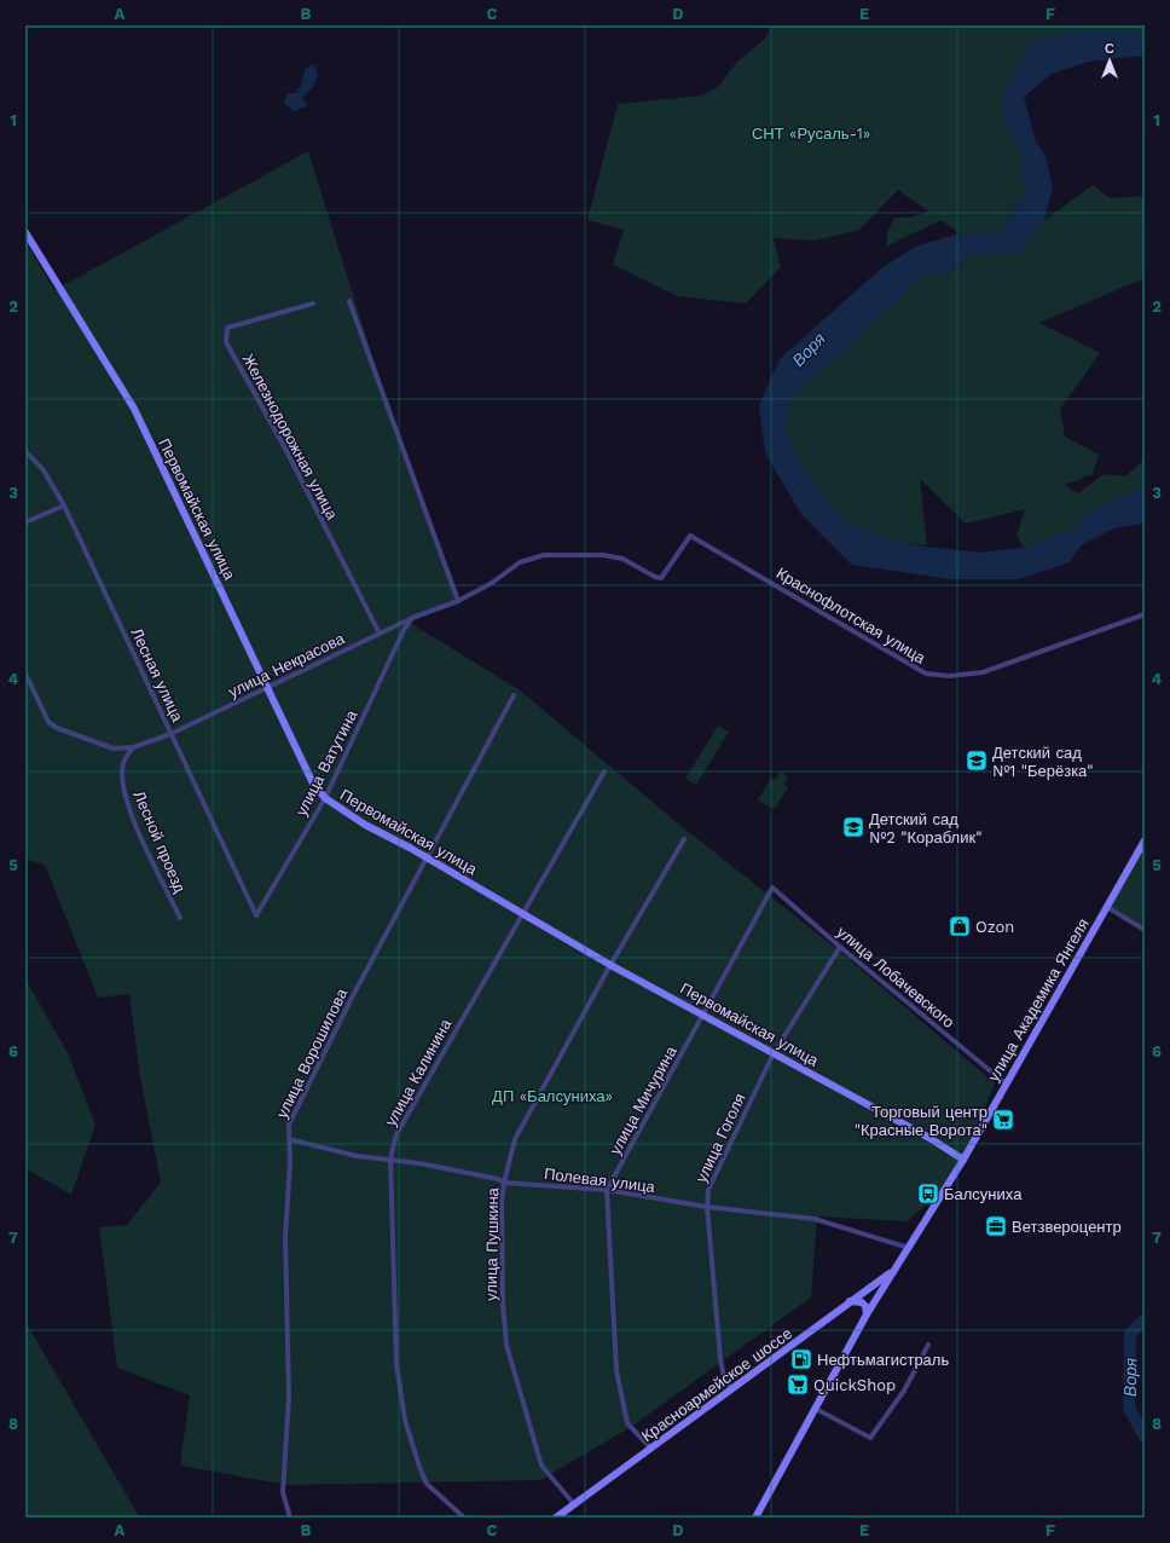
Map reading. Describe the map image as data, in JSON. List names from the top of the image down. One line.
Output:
{"streets":{"street":["Железнодорожная улица","Первомайская улица","Краснофлотская улица","улица Некрасова","Лесная улица","улица Ватутина","Лесной проезд","улица Лобачевского","улица Академика Янгеля","улица Ворошилова","улица Калинина","улица Мичурина","улица Гоголя","Полевая улица","улица Пушкина","Красноармейское шоссе"]},"crossings":[["Железнодорожная улица","улица Некрасова"],["Первомайская улица","улица Некрасова"],["Первомайская улица","улица Ватутина"],["Первомайская улица","улица Академика Янгеля"],["Первомайская улица","улица Ворошилова"],["Первомайская улица","улица Калинина"],["Первомайская улица","улица Мичурина"],["Первомайская улица","улица Гоголя"],["Первомайская улица","улица Пушкина"],["Краснофлотская улица","улица Некрасова"],["улица Некрасова","Лесная улица"],["улица Некрасова","улица Ватутина"],["улица Некрасова","Лесной проезд"],["Лесная улица","улица Ватутина"],["улица Лобачевского","улица Академика Янгеля"],["улица Лобачевского","улица Мичурина"],["улица Лобачевского","улица Гоголя"],["улица Академика Янгеля","Полевая улица"],["улица Академика Янгеля","Красноармейское шоссе"],["улица Ворошилова","Полевая улица"],["улица Калинина","Полевая улица"],["улица Мичурина","Полевая улица"],["улица Гоголя","Полевая улица"],["улица Гоголя","Красноармейское шоссе"],["Полевая улица","улица Пушкина"],["улица Пушкина","Красноармейское шоссе"]],"water":["Воря"],"parks":["СНТ «Русаль-1»","ДП «Балсуниха»"],"places":{"school or university":["Детский сад №1 \"Берёзка\"","Детский сад №2 \"Кораблик\""],"shop":["Ozon"],"supermarket":["Торговый центр \"Красные Ворота\"","QuickShop"],"bus stop":["Балсуниха"],"office":["Ветзвероцентр"],"fuel station":["Нефтьмагистраль"]},"north":"top","grid":{"columns":["A","B","C","D","E","F"],"rows":["1","2","3","4","5","6","7","8"]}}
